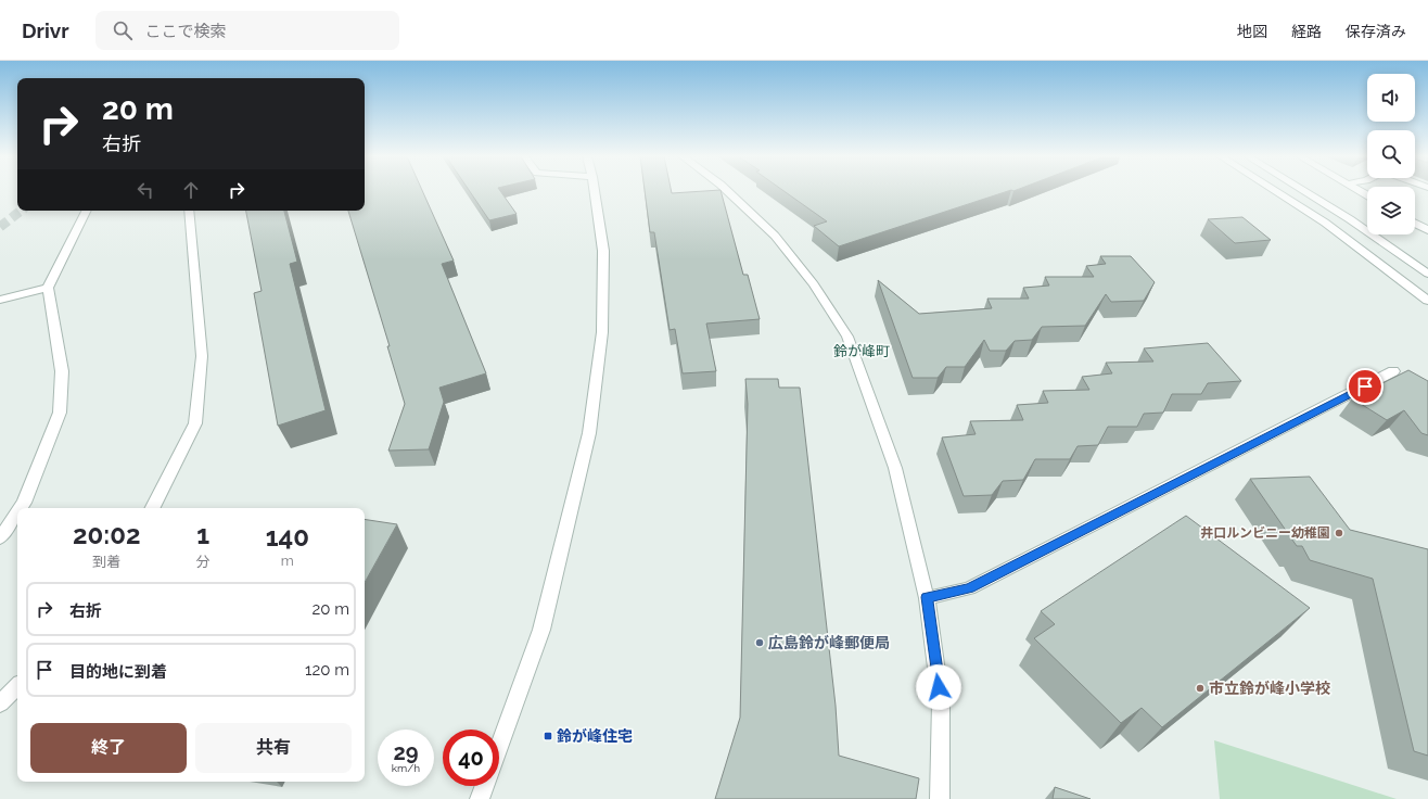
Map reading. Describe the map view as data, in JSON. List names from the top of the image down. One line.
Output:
{"districts":["鈴が峰町"],"places":{"other":["井口ルンビニー幼稚園","広島鈴が峰郵便局","市立鈴が峰小学校"],"transit":["鈴が峰住宅"]},"page":{"header":"Drivr","search":"ここで検索","nav":["地図","経路","保存済み"],"turn":["20 m","右折"],"eta":["20:02","到着","1","分","140","m"],"list":[{"name":"右折","value":"20 m"},{"name":"目的地に到着","value":"120 m"}],"buttons":["終了","共有"],"speed":"29 km/h","limit":"40"}}
